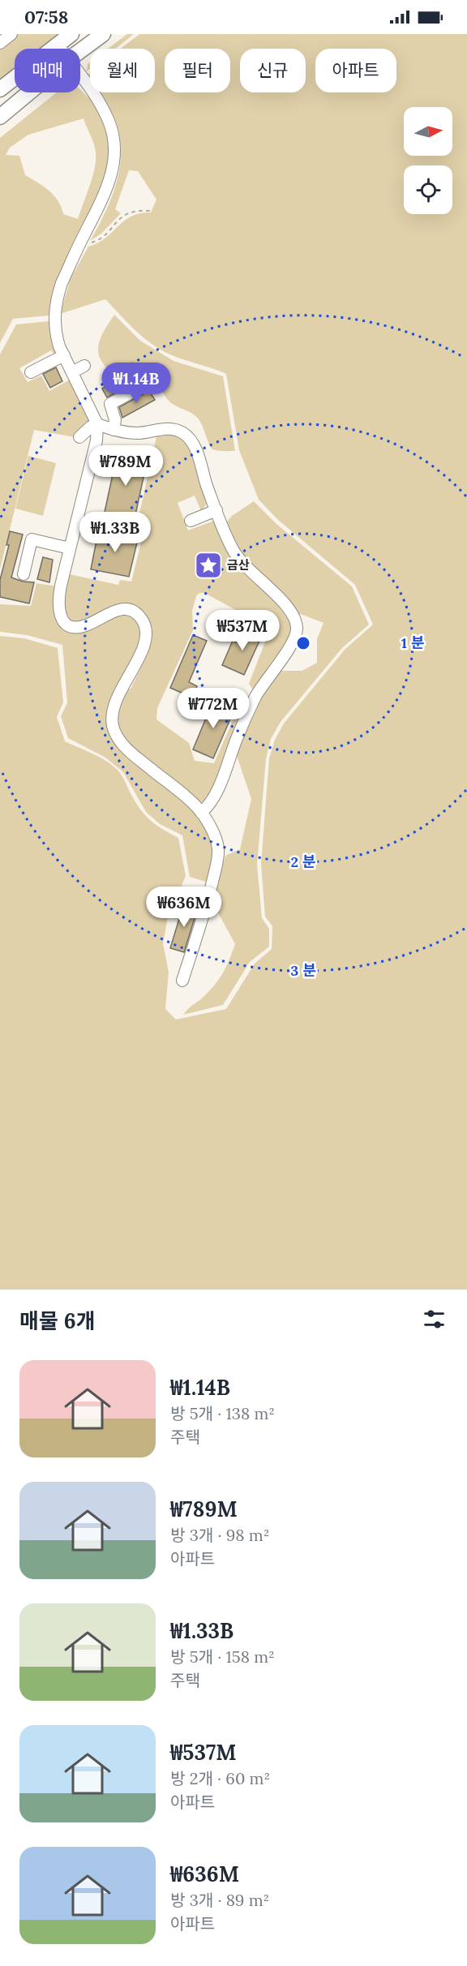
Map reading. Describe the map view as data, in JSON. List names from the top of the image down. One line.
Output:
{"places":{"place":["금산"]},"north":"right","page":{"status":"07:58","chip":["매매","월세","필터","신규","아파트"],"price":["₩1.14B","₩789M","₩1.33B","₩537M","₩772M","₩636M"],"heading":"매물 6개","list":[{"name":"₩1.14B","note":"방 5개 · 138 m² · 주택"},{"name":"₩789M","note":"방 3개 · 98 m² · 아파트"},{"name":"₩1.33B","note":"방 5개 · 158 m² · 주택"},{"name":"₩537M","note":"방 2개 · 60 m² · 아파트"},{"name":"₩636M","note":"방 3개 · 89 m² · 아파트"}]},"rings":["1 분","2 분","3 분"]}
